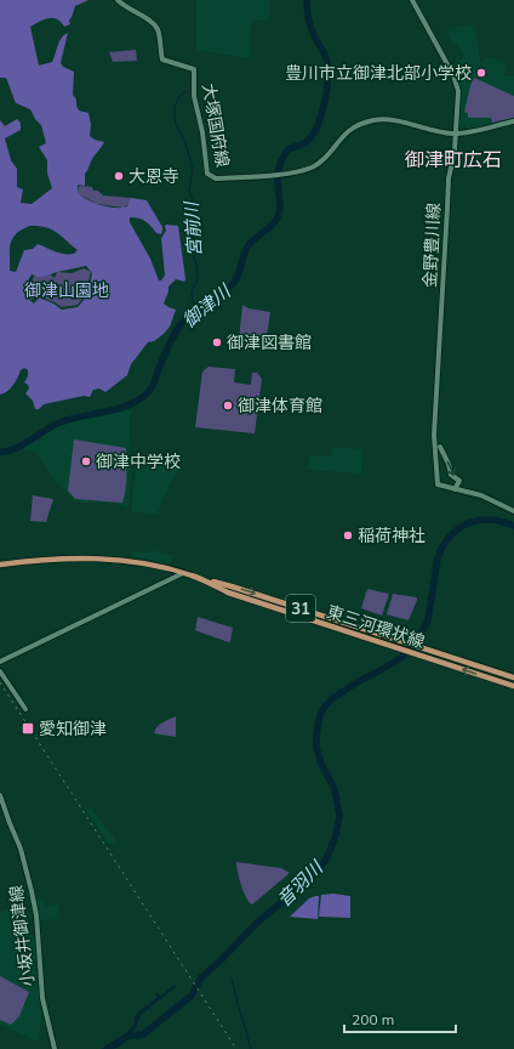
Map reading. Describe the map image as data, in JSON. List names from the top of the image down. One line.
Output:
{"streets":{"main road":["大塚国府線","金野豊川線","31","東三河環状線","小坂井御津線"]},"crossings":[["大塚国府線","金野豊川線"]],"districts":["御津町広石"],"water":["宮前川","御津川","音羽川"],"parks":["御津山園地"],"places":{"other":["豊川市立御津北部小学校","大恩寺","御津図書館","御津体育館","御津中学校","稲荷神社"],"transit":["愛知御津"]},"scale_bar":"200 m"}
